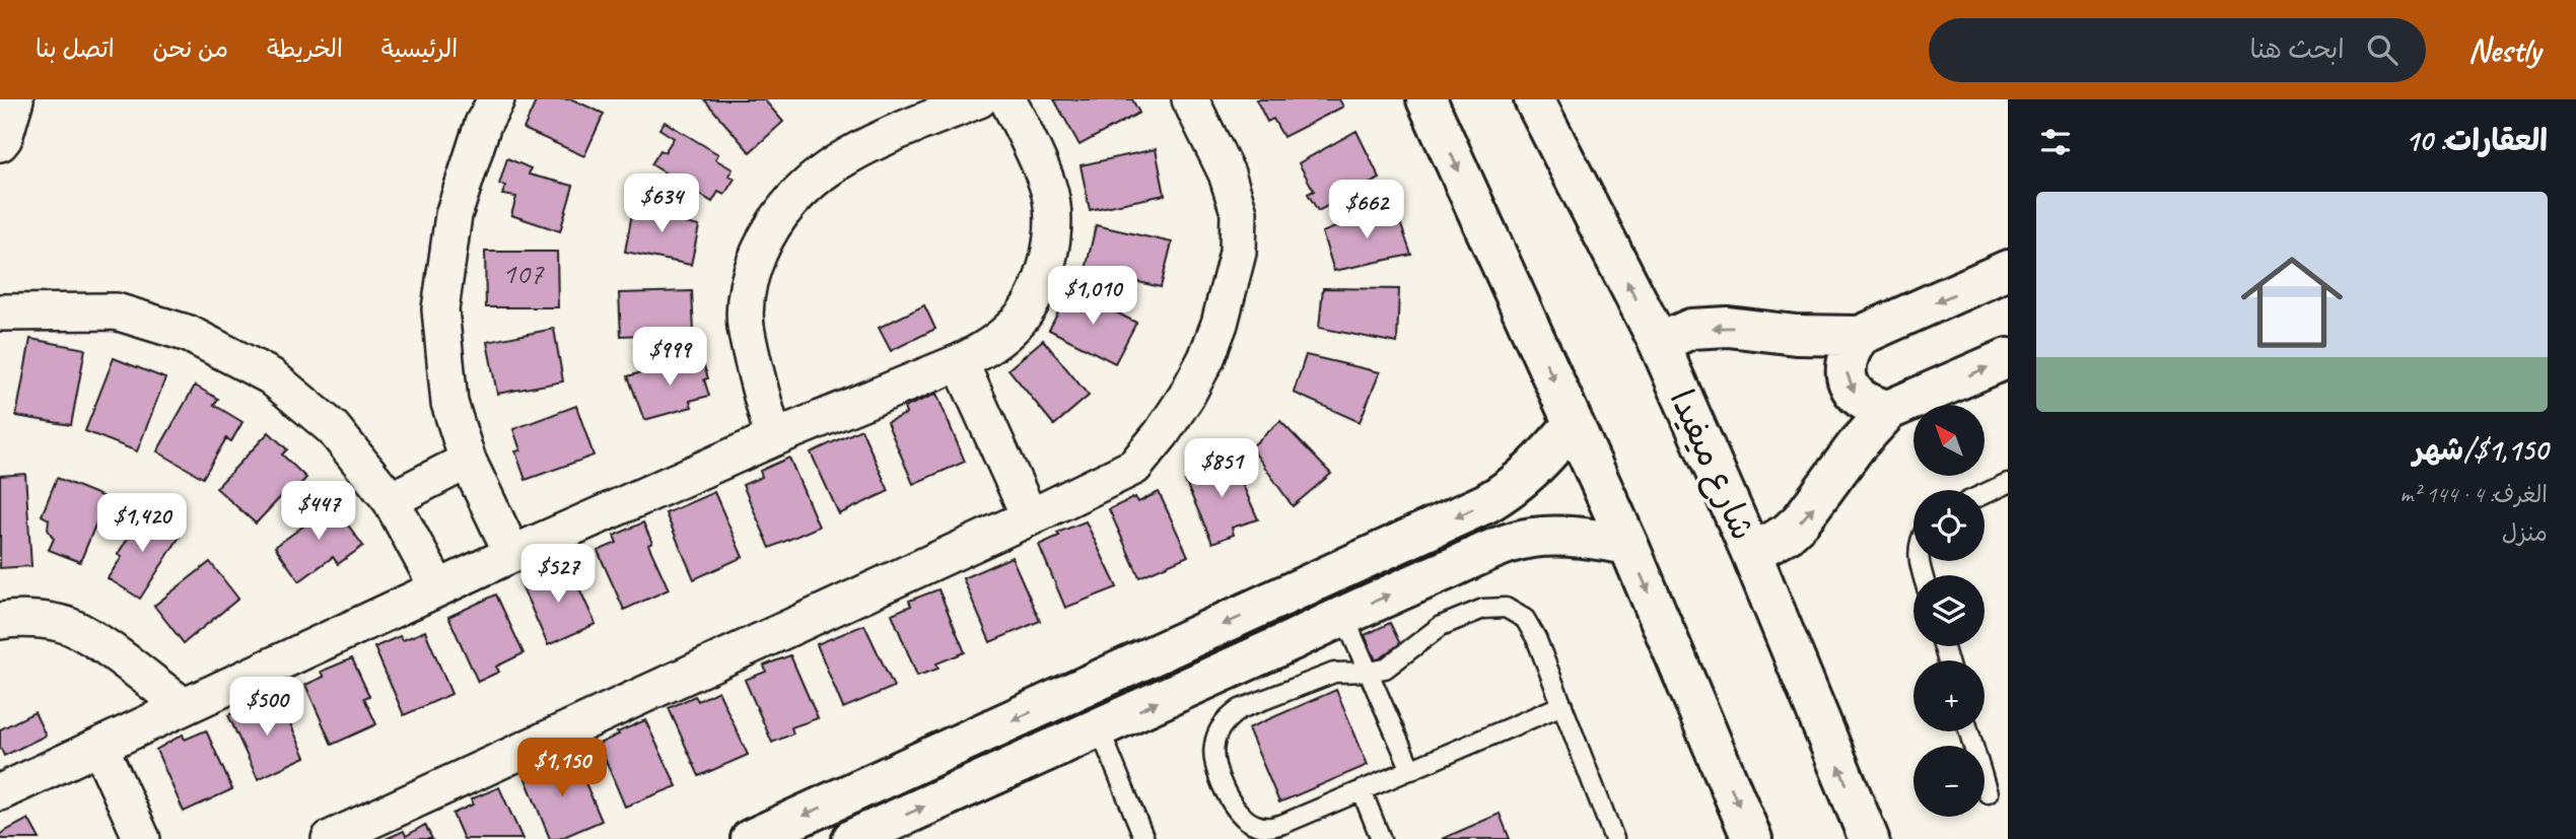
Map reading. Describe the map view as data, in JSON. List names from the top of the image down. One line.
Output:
{"streets":{"street":["شارع ميفيدا"]},"house_numbers":["107"],"north":"top left","page":{"header":"Nestly","search":"ابحث هنا","nav":["الرئيسية","الخريطة","من نحن","اتصل بنا"],"heading":"العقارات: 10","price":["$634","$662","$1,010","$999","$851","$447","$1,420","$527","$500","$1,150"],"list":[{"name":"$1,150/شهر","note":"الغرف: 4 · 144 m² · منزل"}],"map_buttons":["+","−"]}}
